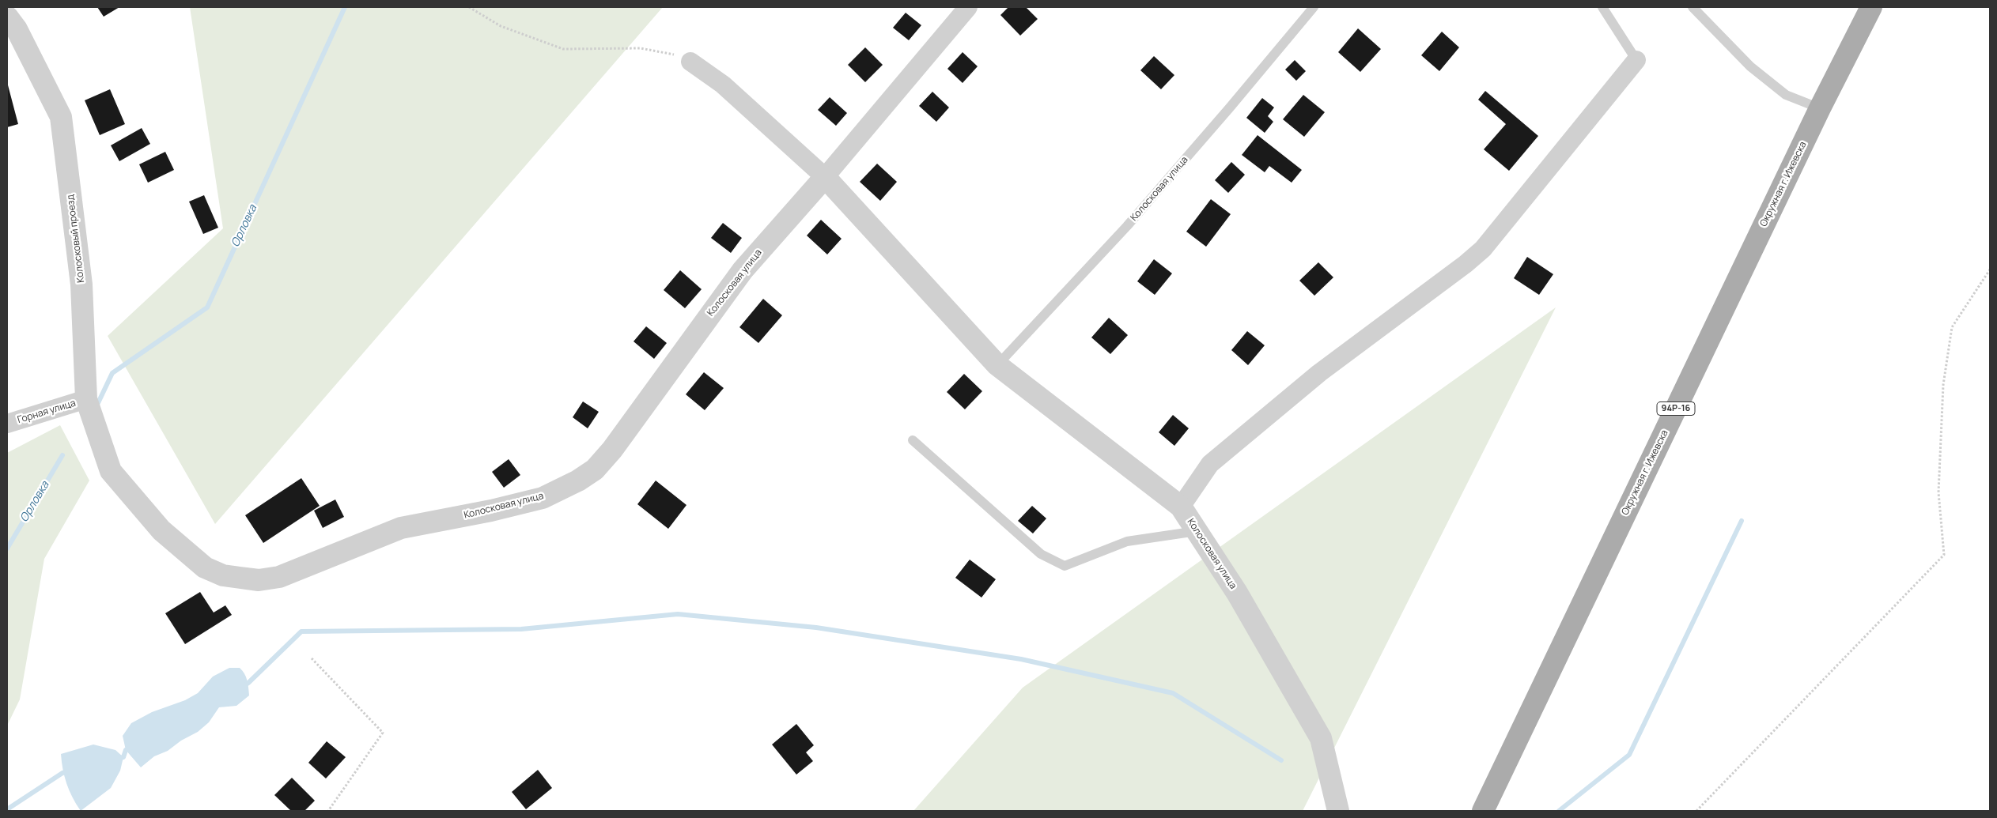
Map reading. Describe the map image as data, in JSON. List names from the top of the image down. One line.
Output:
{"streets":{"main road":["Окружная г. Ижевска","94Р-16"],"street":["Колосковая улица","Колосковый проезд","Горная улица"]},"crossings":[["Колосковая улица","Колосковый проезд"],["Колосковый проезд","Горная улица"]],"water":["Орловка"]}
